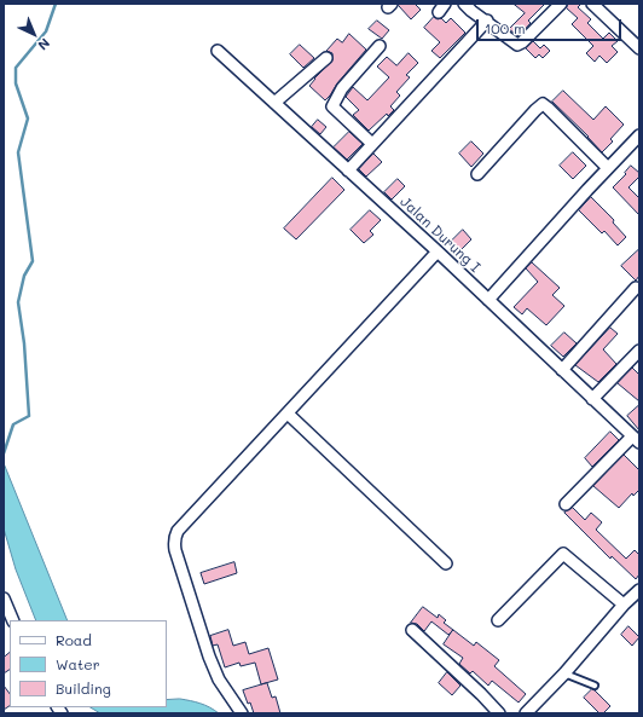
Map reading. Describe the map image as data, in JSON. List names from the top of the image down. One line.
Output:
{"streets":{"street":["Jalan Durung I"]},"legend":["Road","Water","Building"],"scale_bar":"100 m","north":"bottom right"}
